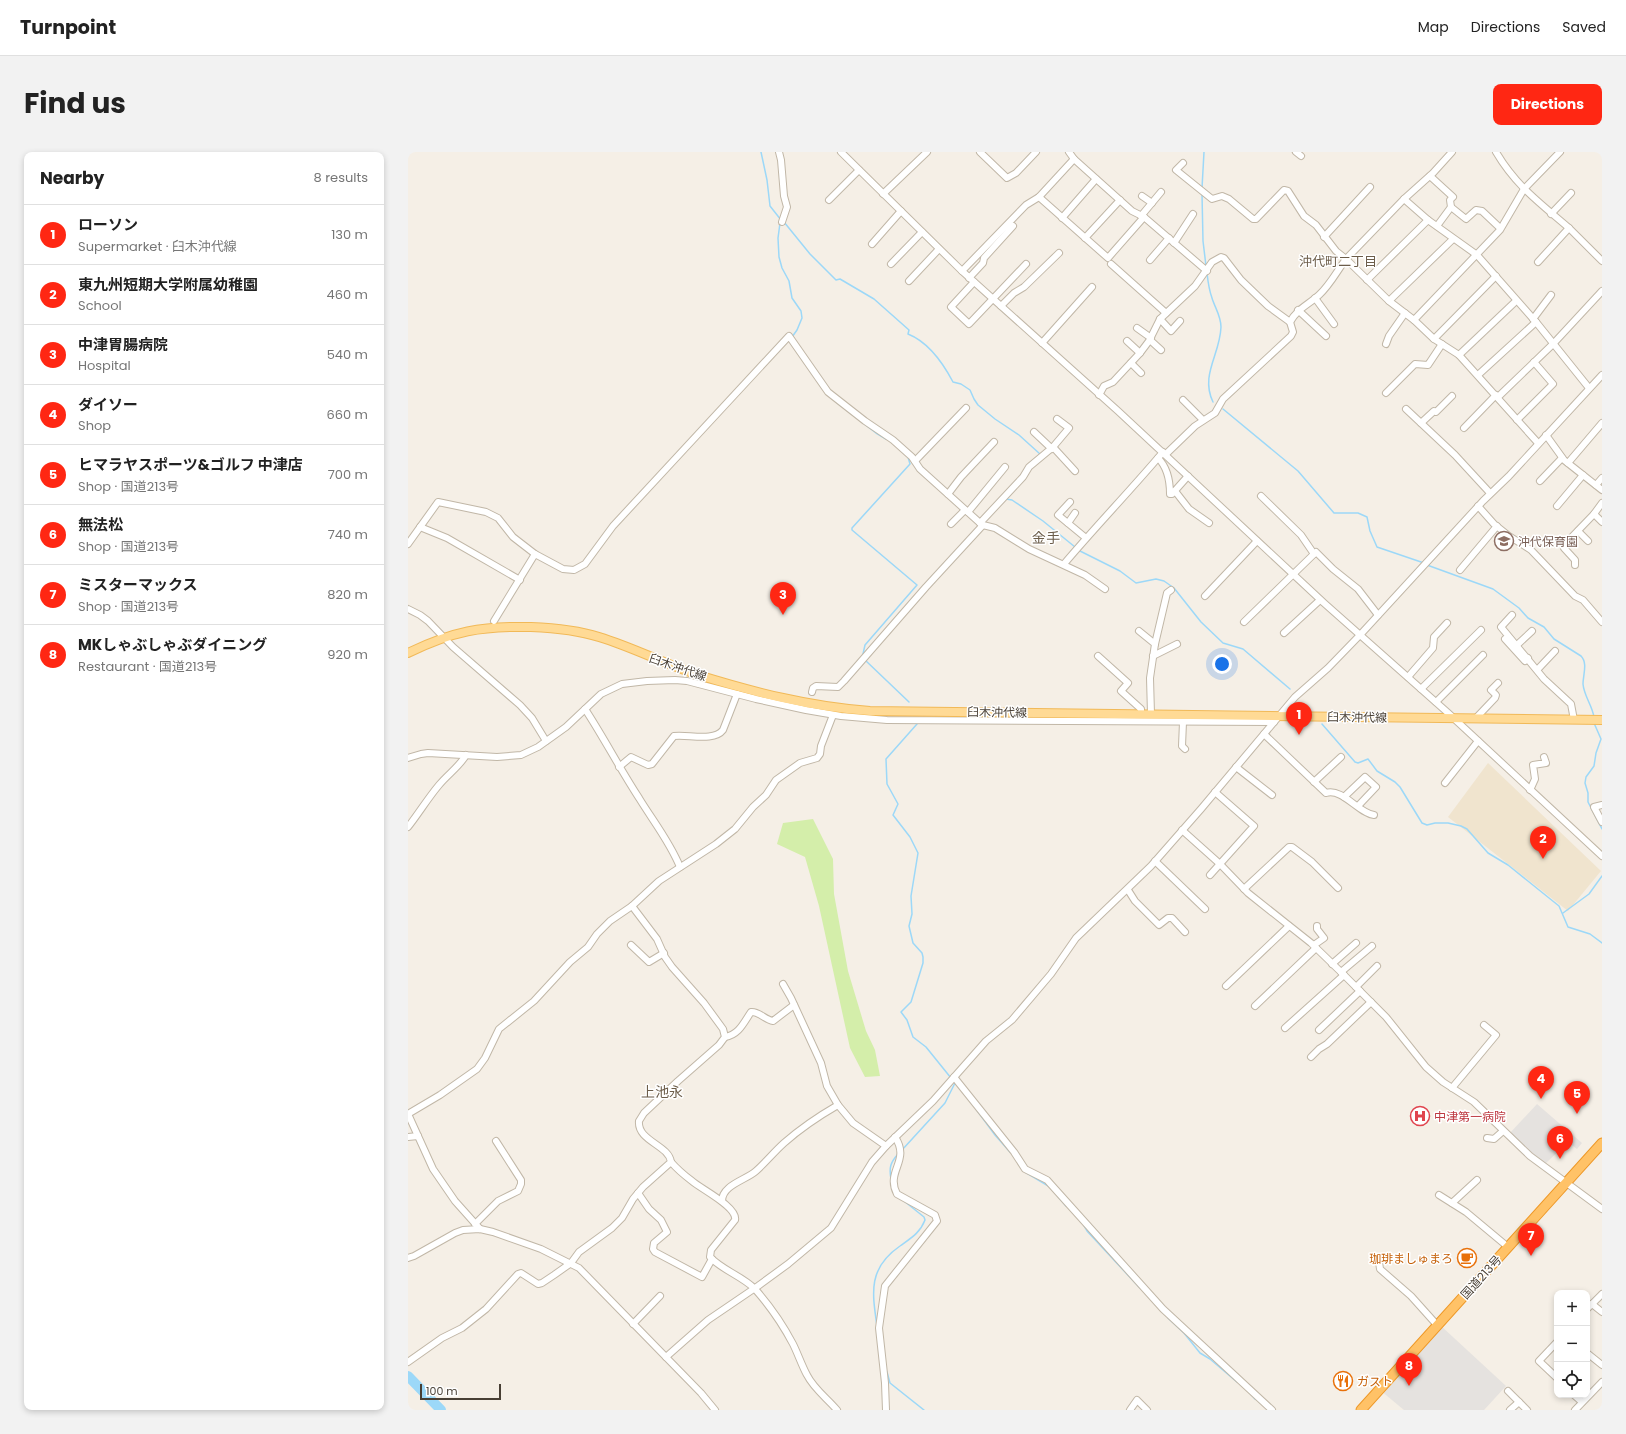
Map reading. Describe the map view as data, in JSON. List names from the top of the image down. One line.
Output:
{"streets":{"highway":["国道213号"],"main road":["臼木沖代線"]},"districts":["沖代町二丁目","金手","上池永"],"places":{"school or university":["沖代保育園"],"hospital":["中津第一病院"],"cafe":["珈琲ましゅまろ"],"restaurant":["ガスト"]},"scale_bar":"100 m","page":{"header":"Turnpoint","nav":["Map","Directions","Saved"],"title":"Find us","buttons":"Directions","heading":["Nearby","8 results"],"list":[{"mark":"1","name":"ローソン","note":"Supermarket · 臼木沖代線","value":"130 m"},{"mark":"2","name":"東九州短期大学附属幼稚園","note":"School","value":"460 m"},{"mark":"3","name":"中津胃腸病院","note":"Hospital","value":"540 m"},{"mark":"4","name":"ダイソー","note":"Shop","value":"660 m"},{"mark":"5","name":"ヒマラヤスポーツ&ゴルフ 中津店","note":"Shop · 国道213号","value":"700 m"},{"mark":"6","name":"無法松","note":"Shop · 国道213号","value":"740 m"},{"mark":"7","name":"ミスターマックス","note":"Shop · 国道213号","value":"820 m"},{"mark":"8","name":"MKしゃぶしゃぶダイニング","note":"Restaurant · 国道213号","value":"920 m"}],"pins":["3","1","2","4","5","6","7","8"],"map_buttons":["+","−"],"scale":"100 m"}}
